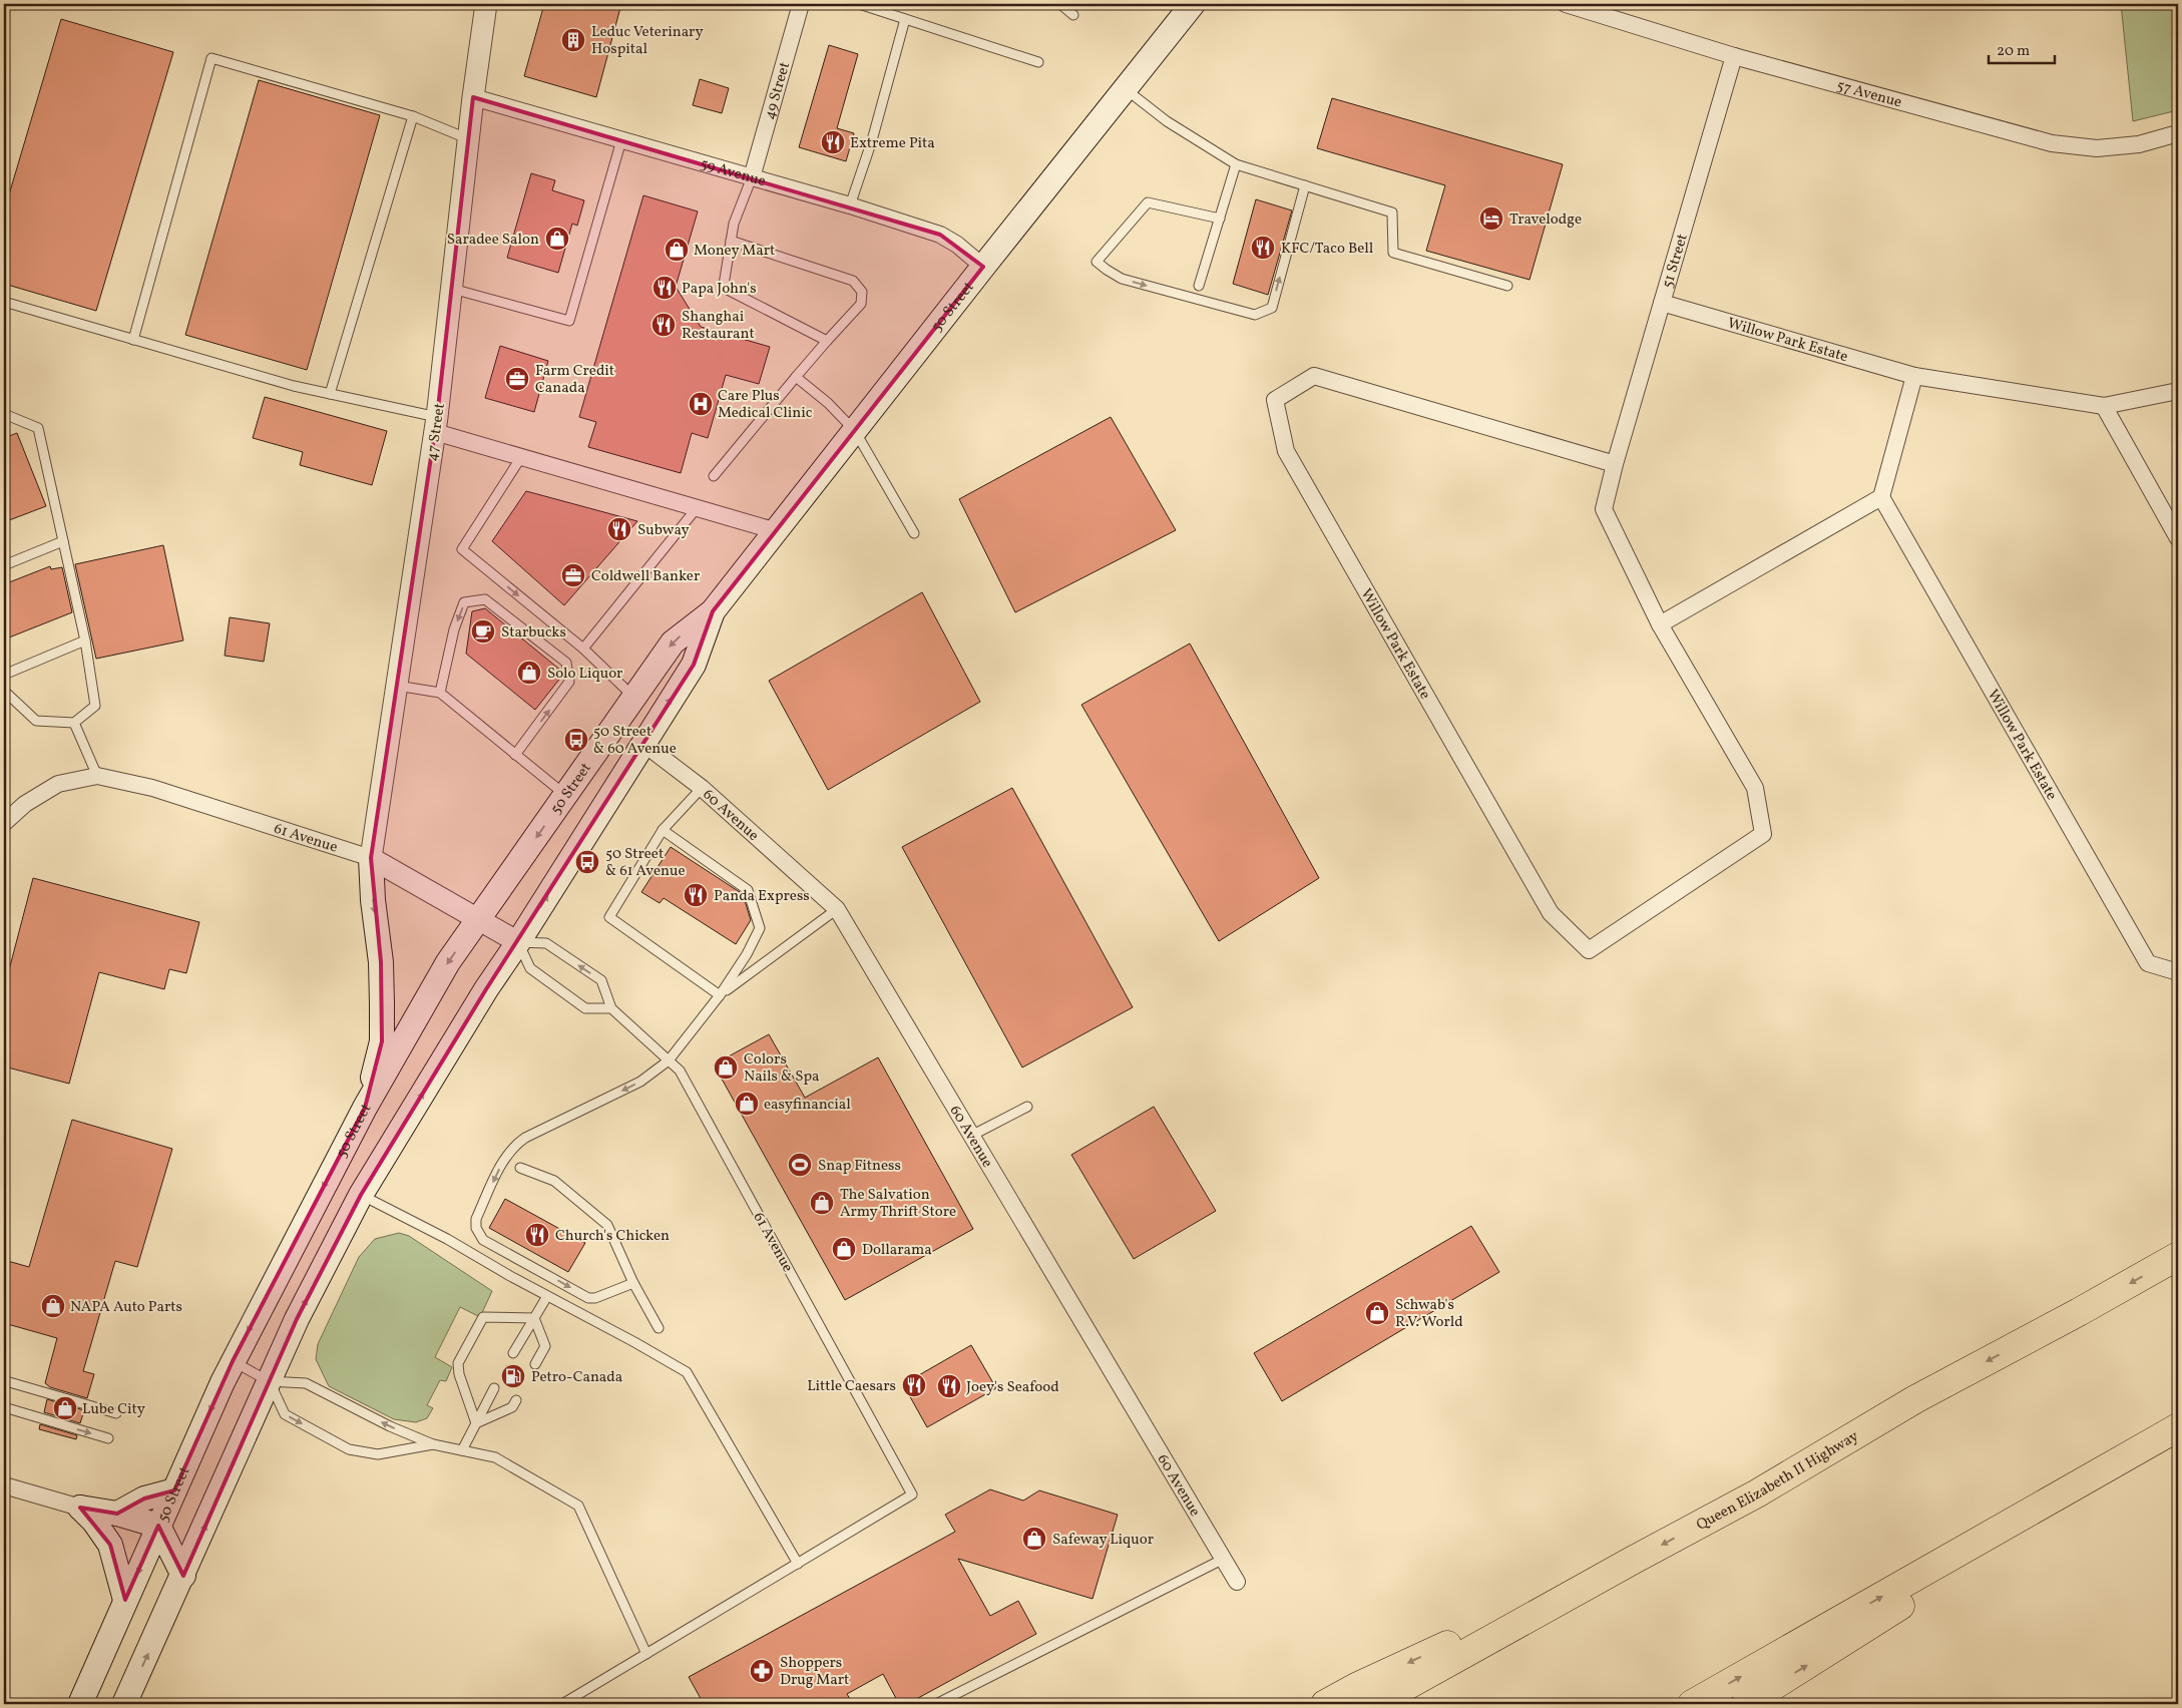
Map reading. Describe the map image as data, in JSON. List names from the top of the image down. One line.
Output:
{"streets":{"highway":["Queen Elizabeth II Highway"],"main road":["50 Street"],"street":["49 Street","57 Avenue","59 Avenue","51 Street","Willow Park Estate","47 Street","60 Avenue","61 Avenue"]},"crossings":[["49 Street","59 Avenue"],["57 Avenue","51 Street"],["59 Avenue","50 Street"],["59 Avenue","47 Street"],["51 Street","Willow Park Estate"],["50 Street","60 Avenue"],["50 Street","61 Avenue"],["47 Street","61 Avenue"]],"places":{"building":["Leduc Veterinary Hospital"],"restaurant":["Extreme Pita","KFC/Taco Bell","Papa John's","Shanghai Restaurant","Subway","Panda Express","Church's Chicken","Little Caesars","Joey's Seafood"],"hotel":["Travelodge"],"shop":["Saradee Salon","Money Mart","Solo Liquor","Colors Nails & Spa","easyfinancial","The Salvation Army Thrift Store","Dollarama","NAPA Auto Parts","Schwab's R.V. World","Lube City","Safeway Liquor"],"office":["Farm Credit Canada","Coldwell Banker"],"hospital":["Care Plus Medical Clinic"],"cafe":["Starbucks"],"bus stop":["50 Street & 60 Avenue","50 Street & 61 Avenue"],"sports":["Snap Fitness"],"fuel station":["Petro-Canada"],"pharmacy":["Shoppers Drug Mart"]},"scale_bar":"20 m"}
